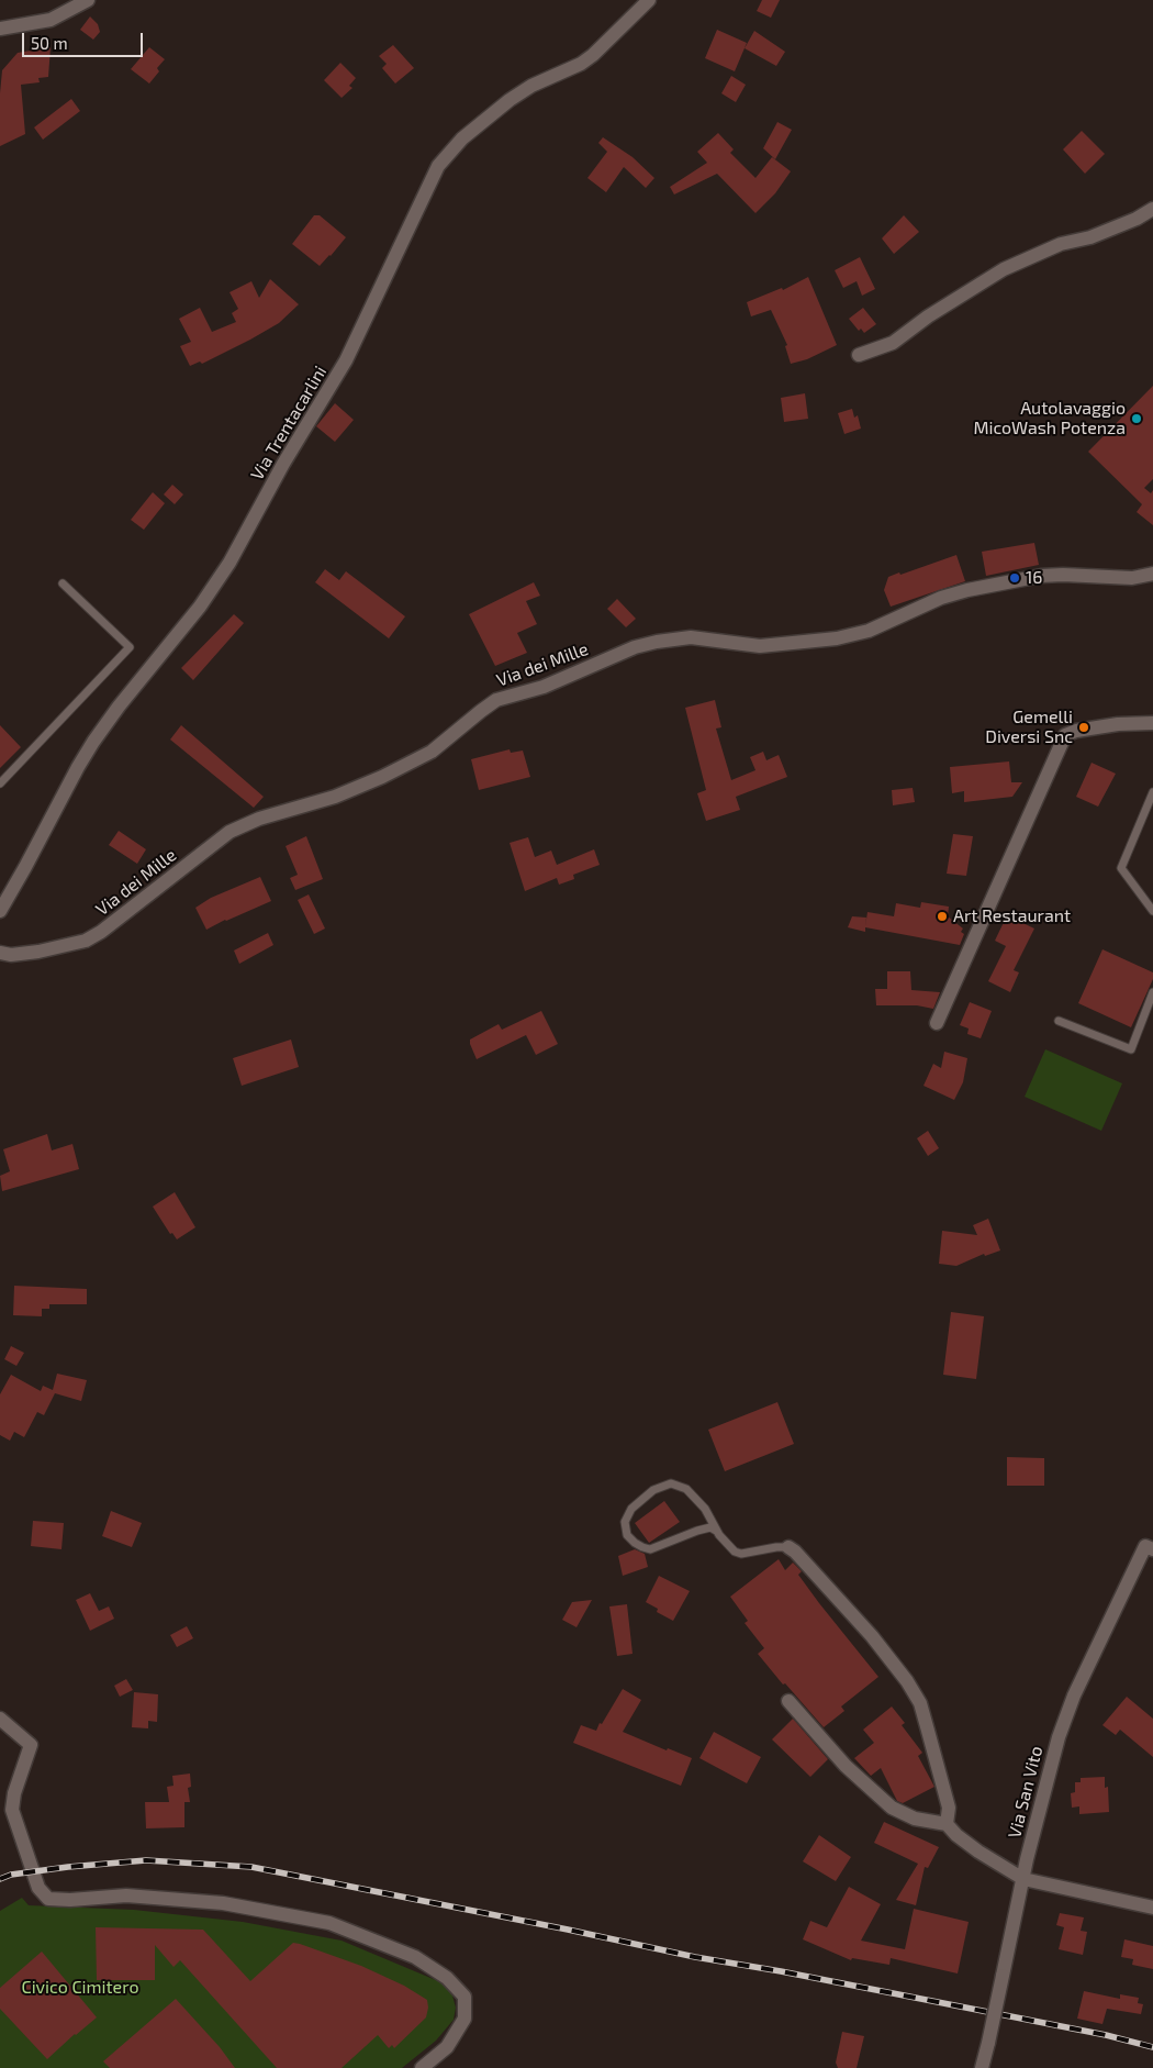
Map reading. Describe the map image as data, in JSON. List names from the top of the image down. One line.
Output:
{"streets":{"street":["Via Trentacarlini","Via dei Mille","Via San Vito"]},"parks":["Civico Cimitero"],"places":["Autolavaggio MicoWash Potenza","16","Gemelli Diversi Snc","Art Restaurant"],"scale_bar":"50 m"}
